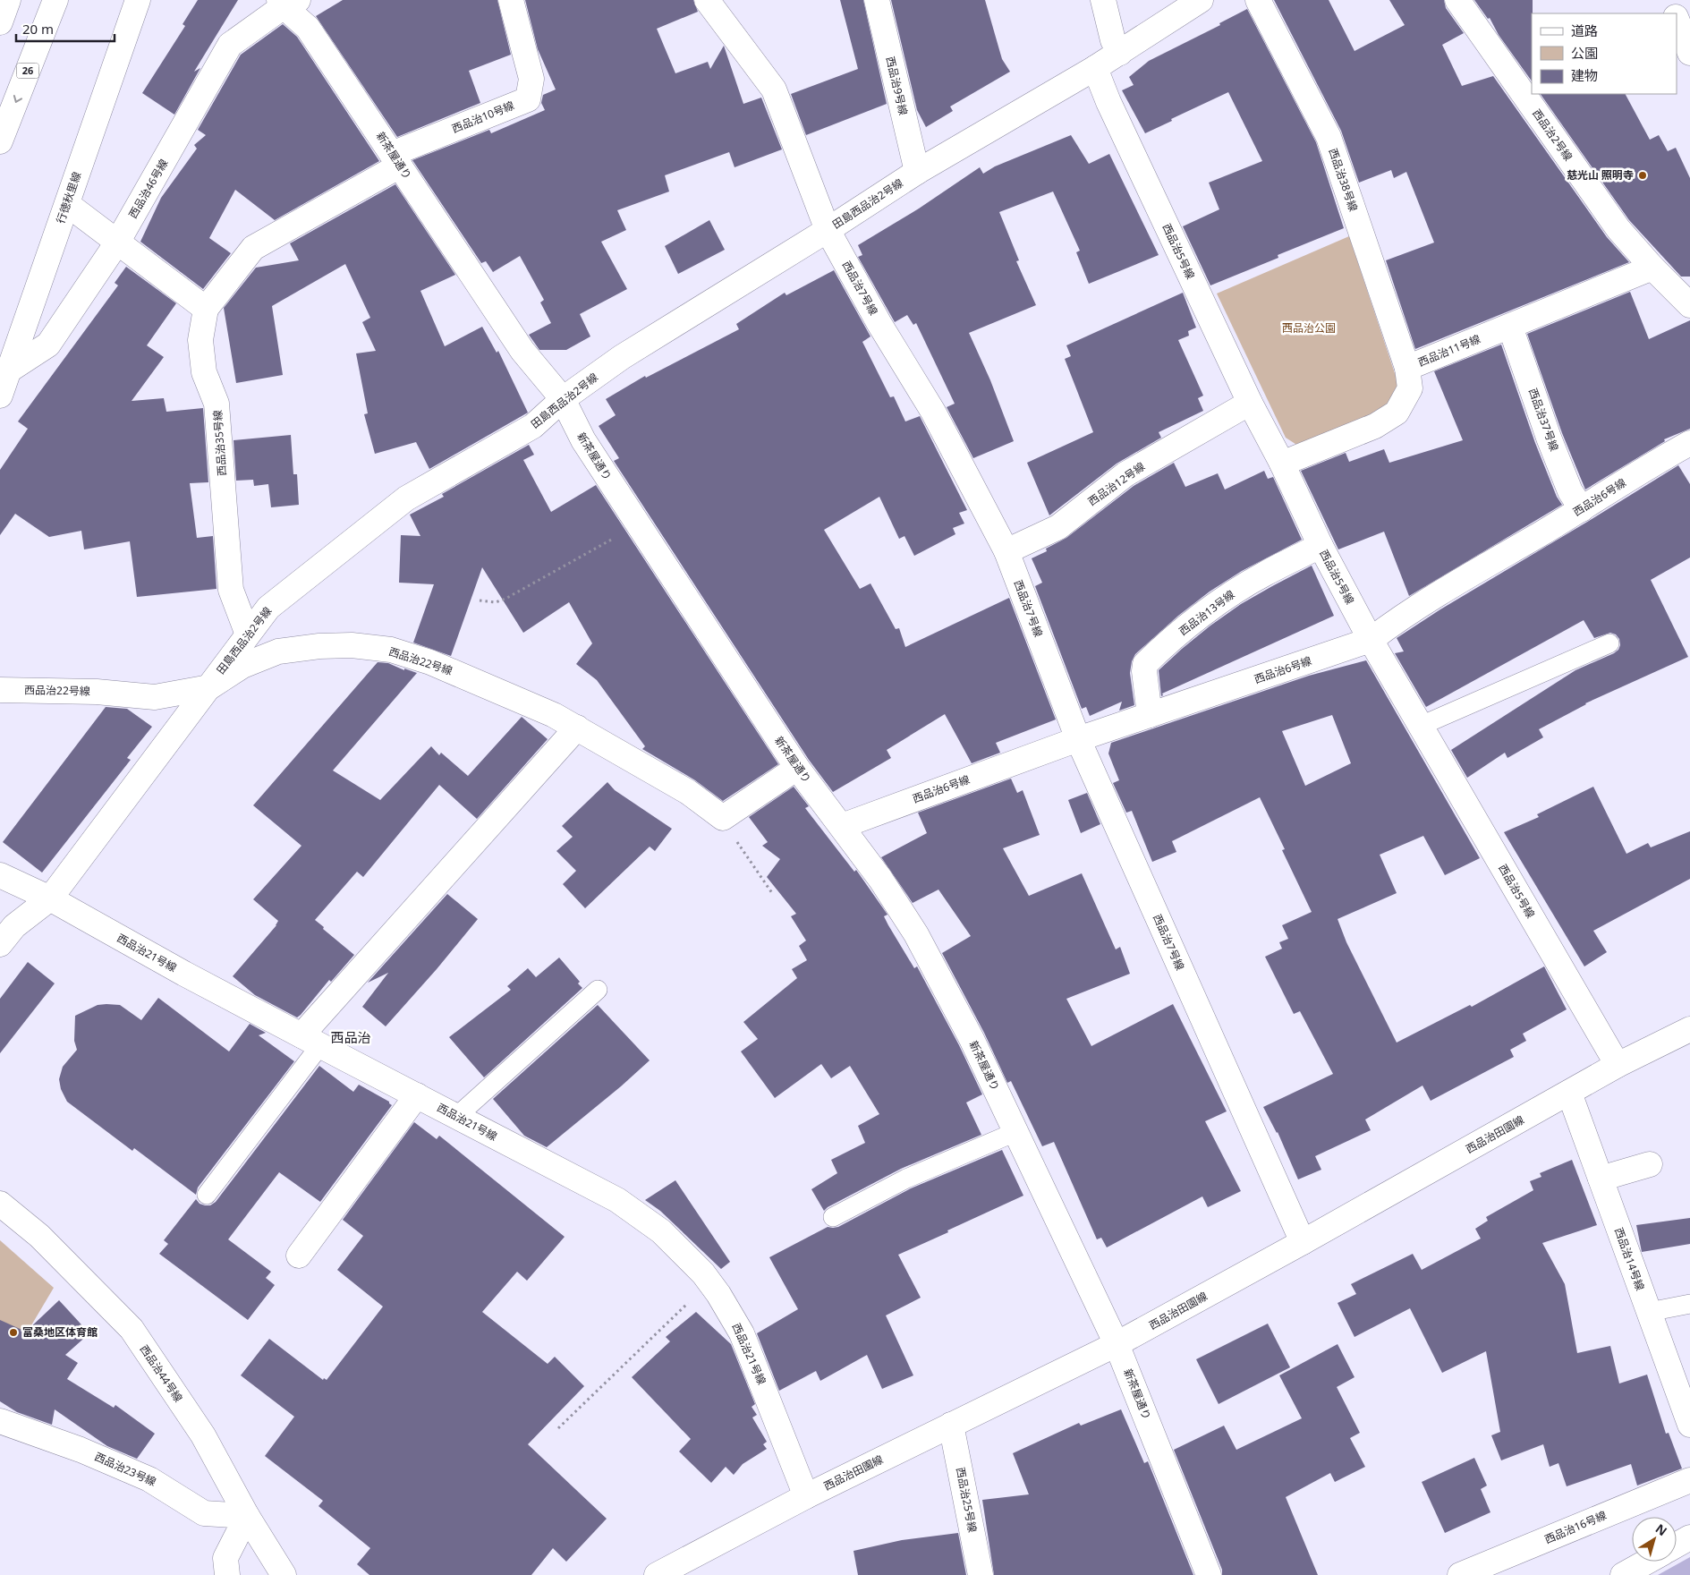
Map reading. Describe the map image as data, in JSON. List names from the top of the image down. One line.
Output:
{"streets":{"street":["26","西品治9号線","西品治10号線","西品治2号線","新茶屋通り","西品治38号線","西品治46号線","行徳秋里線","田島西品治2号線","西品治5号線","西品治7号線","西品治11号線","西品治37号線","西品治35号線","西品治12号線","西品治6号線","西品治13号線","西品治22号線","西品治21号線","西品治田園線","西品治14号線","西品治44号線","西品治23号線","西品治25号線","西品治16号線"]},"crossings":[["西品治9号線","田島西品治2号線"],["西品治10号線","新茶屋通り"],["西品治2号線","西品治11号線"],["新茶屋通り","西品治46号線"],["新茶屋通り","田島西品治2号線"],["新茶屋通り","西品治6号線"],["新茶屋通り","西品治田園線"],["西品治38号線","西品治11号線"],["西品治46号線","行徳秋里線"],["田島西品治2号線","西品治5号線"],["田島西品治2号線","西品治7号線"],["田島西品治2号線","西品治35号線"],["田島西品治2号線","西品治22号線"],["田島西品治2号線","西品治21号線"],["西品治5号線","西品治11号線"],["西品治5号線","西品治12号線"],["西品治5号線","西品治6号線"],["西品治5号線","西品治13号線"],["西品治5号線","西品治田園線"],["西品治7号線","西品治12号線"],["西品治7号線","西品治6号線"],["西品治7号線","西品治田園線"],["西品治11号線","西品治37号線"],["西品治37号線","西品治6号線"],["西品治6号線","西品治13号線"],["西品治21号線","西品治田園線"],["西品治田園線","西品治14号線"],["西品治田園線","西品治25号線"],["西品治44号線","西品治23号線"]],"districts":["西品治"],"parks":["西品治公園"],"places":["慈光山 照明寺","富桑地区体育館"],"legend":["道路","公園","建物"],"scale_bar":"20 m","north":"top right"}
